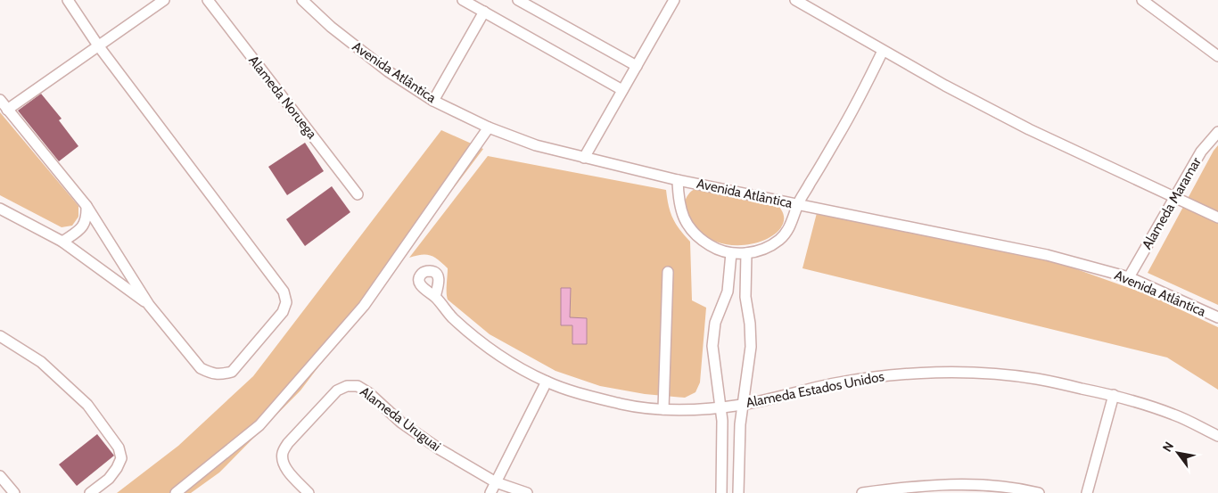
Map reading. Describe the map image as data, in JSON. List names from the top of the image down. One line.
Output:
{"streets":{"street":["Avenida Atlântica","Alameda Noruega","Alameda Maramar","Alameda Estados Unidos","Alameda Uruguai"]},"crossings":[["Avenida Atlântica","Alameda Maramar"]],"north":"top left"}
